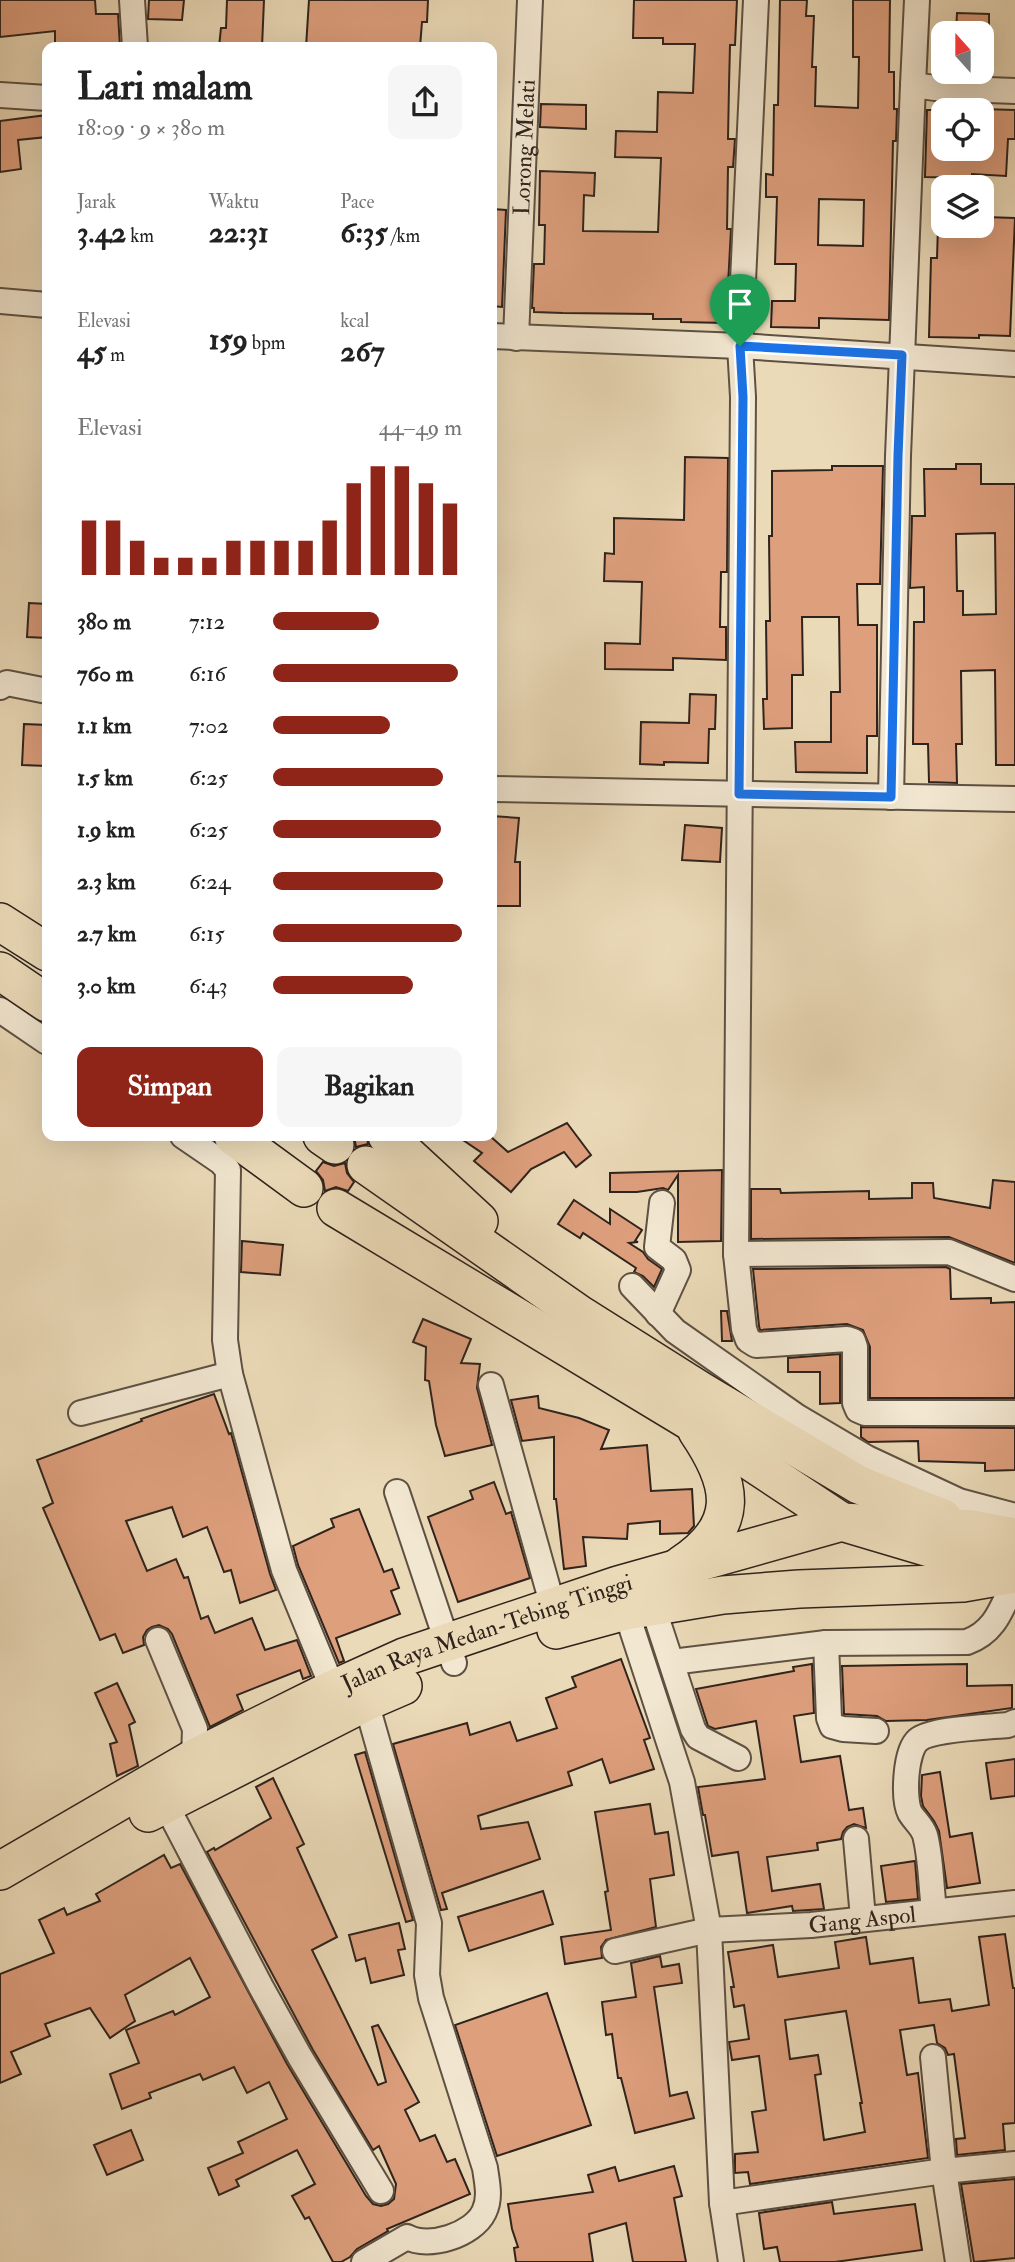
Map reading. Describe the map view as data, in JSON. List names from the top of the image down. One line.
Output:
{"streets":{"highway":["Jalan Raya Medan-Tebing Tinggi"],"street":["Lorong Melati","Gang Aspol"]},"north":"top","page":{"heading":["Lari malam","18:09 · 9 × 380 m"],"stats":[["Jarak","3.42 km"],["Waktu","22:31"],["Pace","6:35 /km"],["Elevasi","45 m"],["159 bpm"],["kcal","267"]],"chart":["Elevasi","44–49 m"],"list":[{"name":"380 m","note":"7:12"},{"name":"760 m","note":"6:16"},{"name":"1.1 km","note":"7:02"},{"name":"1.5 km","note":"6:25"},{"name":"1.9 km","note":"6:25"},{"name":"2.3 km","note":"6:24"},{"name":"2.7 km","note":"6:15"},{"name":"3.0 km","note":"6:43"}],"buttons":["Simpan","Bagikan"]}}
